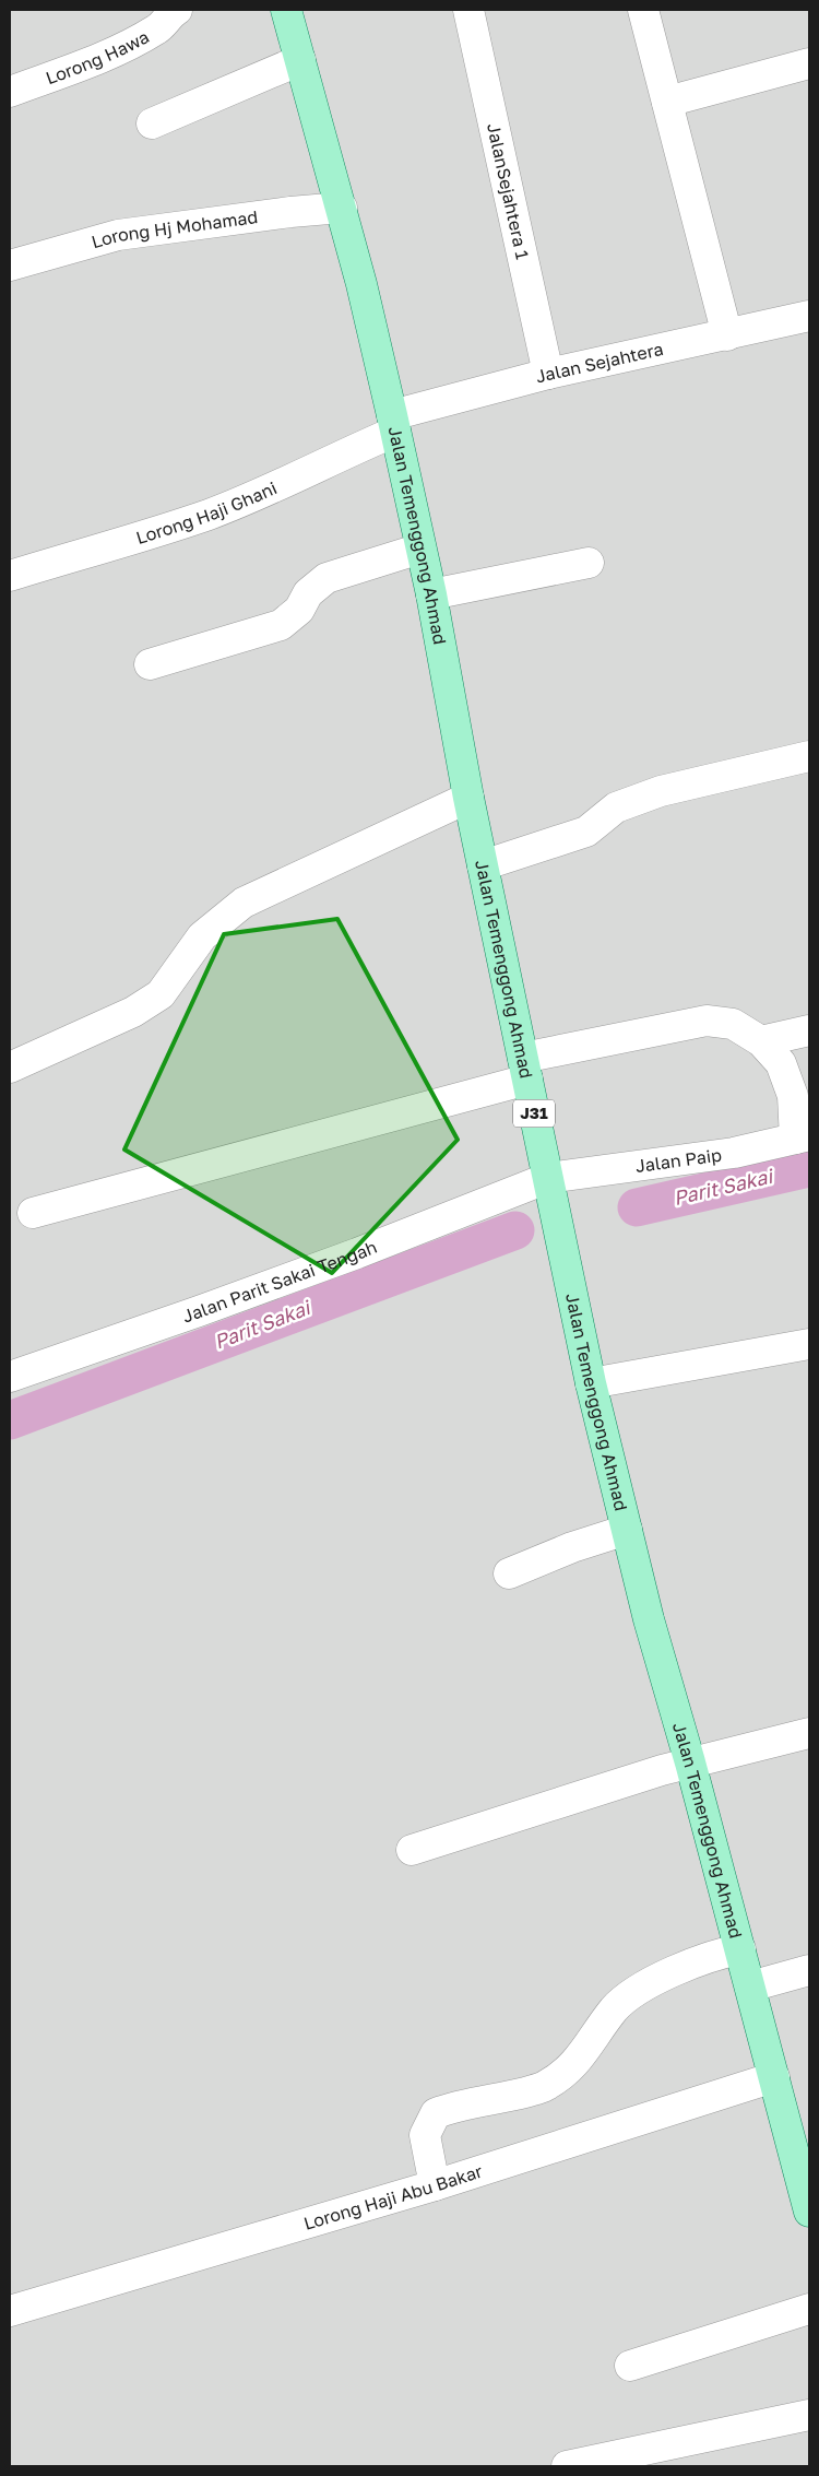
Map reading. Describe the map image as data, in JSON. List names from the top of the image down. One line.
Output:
{"streets":{"main road":["Jalan Temenggong Ahmad","J31"],"street":["Lorong Hawa","JalanSejahtera 1","Lorong Hj Mohamad","Jalan Sejahtera","Lorong Haji Ghani","Jalan Paip","Jalan Parit Sakai Tengah","Lorong Haji Abu Bakar"]},"crossings":[["JalanSejahtera 1","Jalan Sejahtera"],["Lorong Hj Mohamad","Jalan Temenggong Ahmad"],["Jalan Sejahtera","Lorong Haji Ghani"],["Jalan Sejahtera","Jalan Temenggong Ahmad"],["Lorong Haji Ghani","Jalan Temenggong Ahmad"],["Jalan Temenggong Ahmad","Jalan Paip"],["Jalan Temenggong Ahmad","Jalan Parit Sakai Tengah"],["Jalan Temenggong Ahmad","Lorong Haji Abu Bakar"],["Jalan Paip","Jalan Parit Sakai Tengah"]],"water":["Parit Sakai"]}
